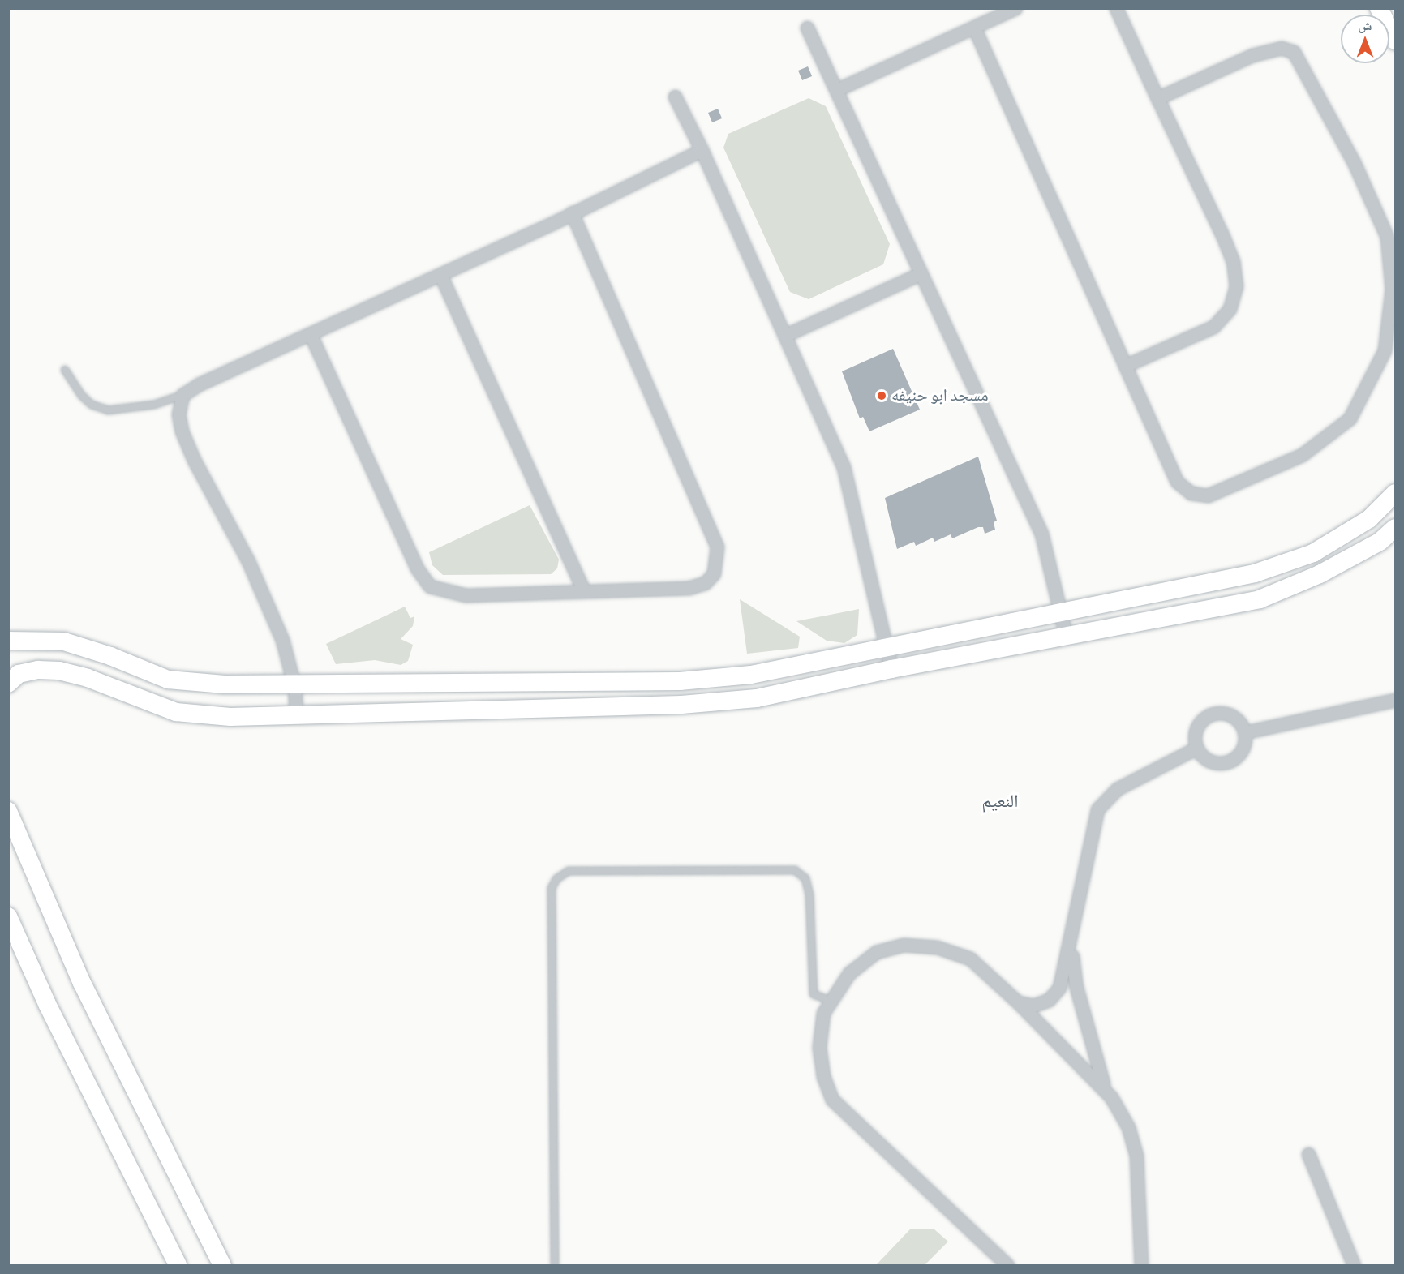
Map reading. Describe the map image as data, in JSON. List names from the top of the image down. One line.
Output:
{"districts":["النعيم"],"places":["مسجد ابو حنيفه"],"north":"top"}
